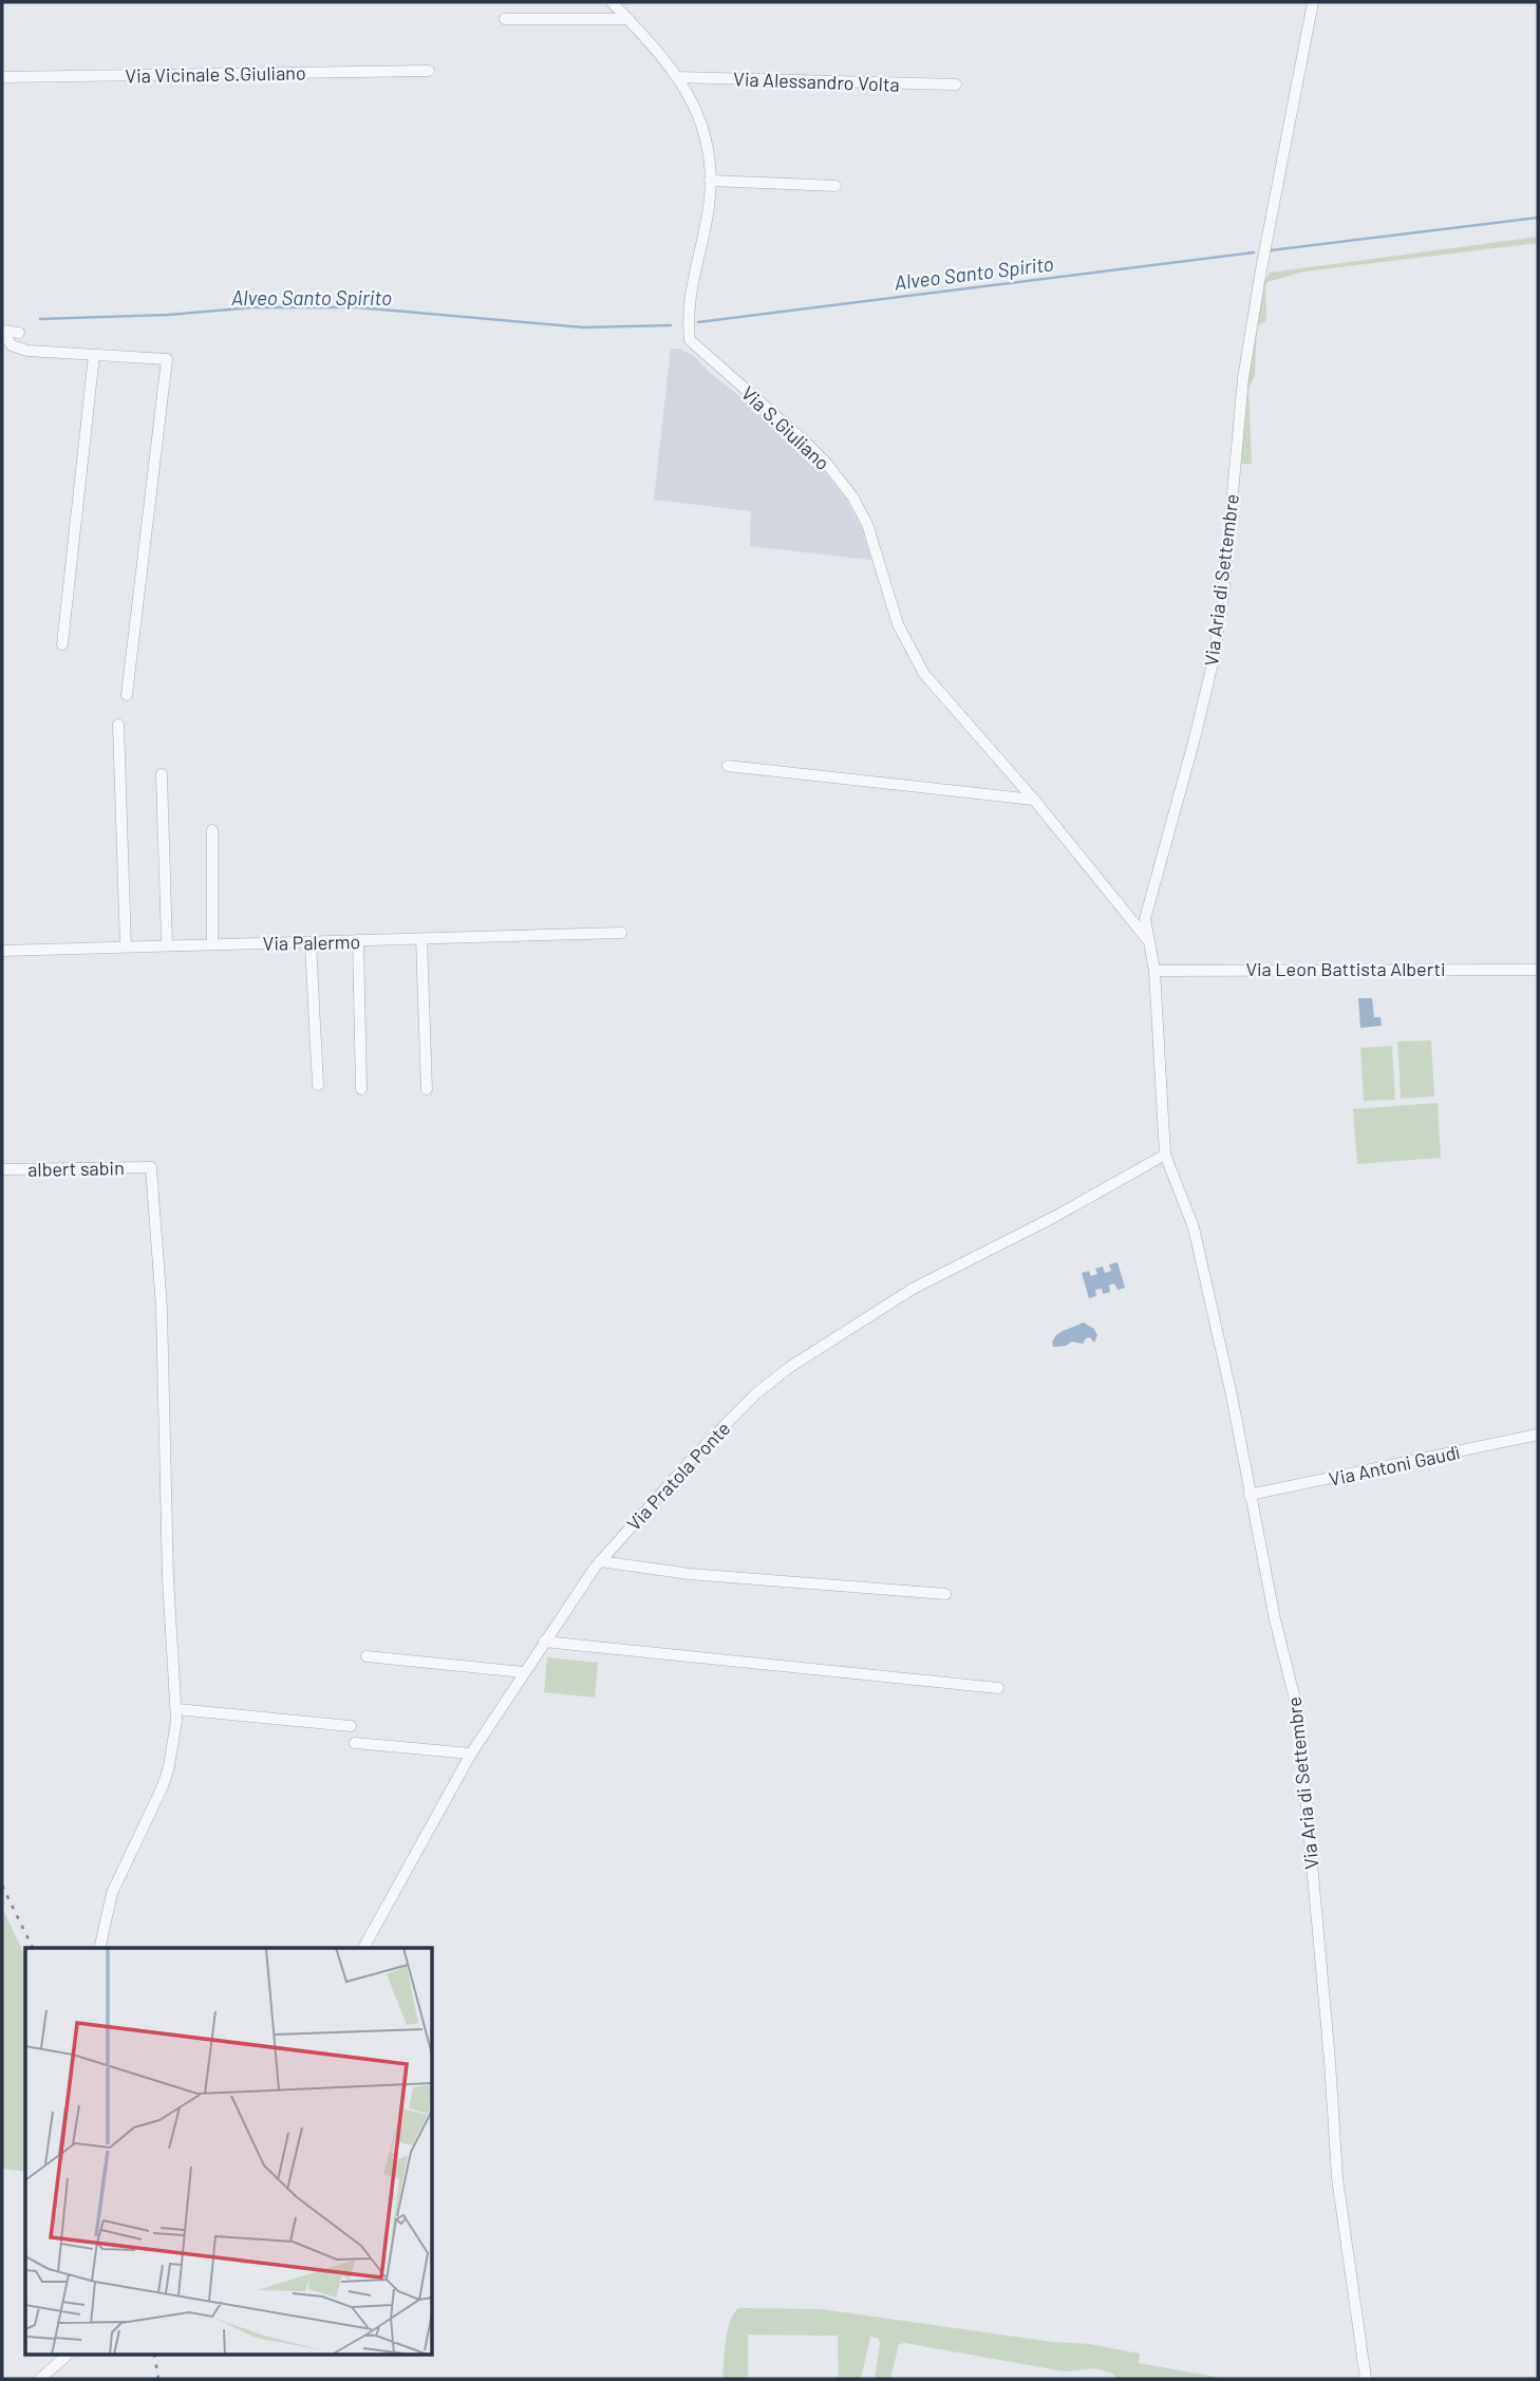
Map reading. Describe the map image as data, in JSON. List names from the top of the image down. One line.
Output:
{"streets":{"street":["Via Vicinale S.Giuliano","Via Alessandro Volta","Via S.Giuliano","Via Aria di Settembre","Via Palermo","Via Leon Battista Alberti","albert sabin","Via Antoni Gaudì","Via Pratola Ponte"]},"crossings":[["Via Alessandro Volta","Via S.Giuliano"],["Via S.Giuliano","Via Aria di Settembre"],["Via Aria di Settembre","Via Leon Battista Alberti"],["Via Aria di Settembre","Via Antoni Gaudì"],["Via Aria di Settembre","Via Pratola Ponte"]],"water":["Alveo Santo Spirito"]}
